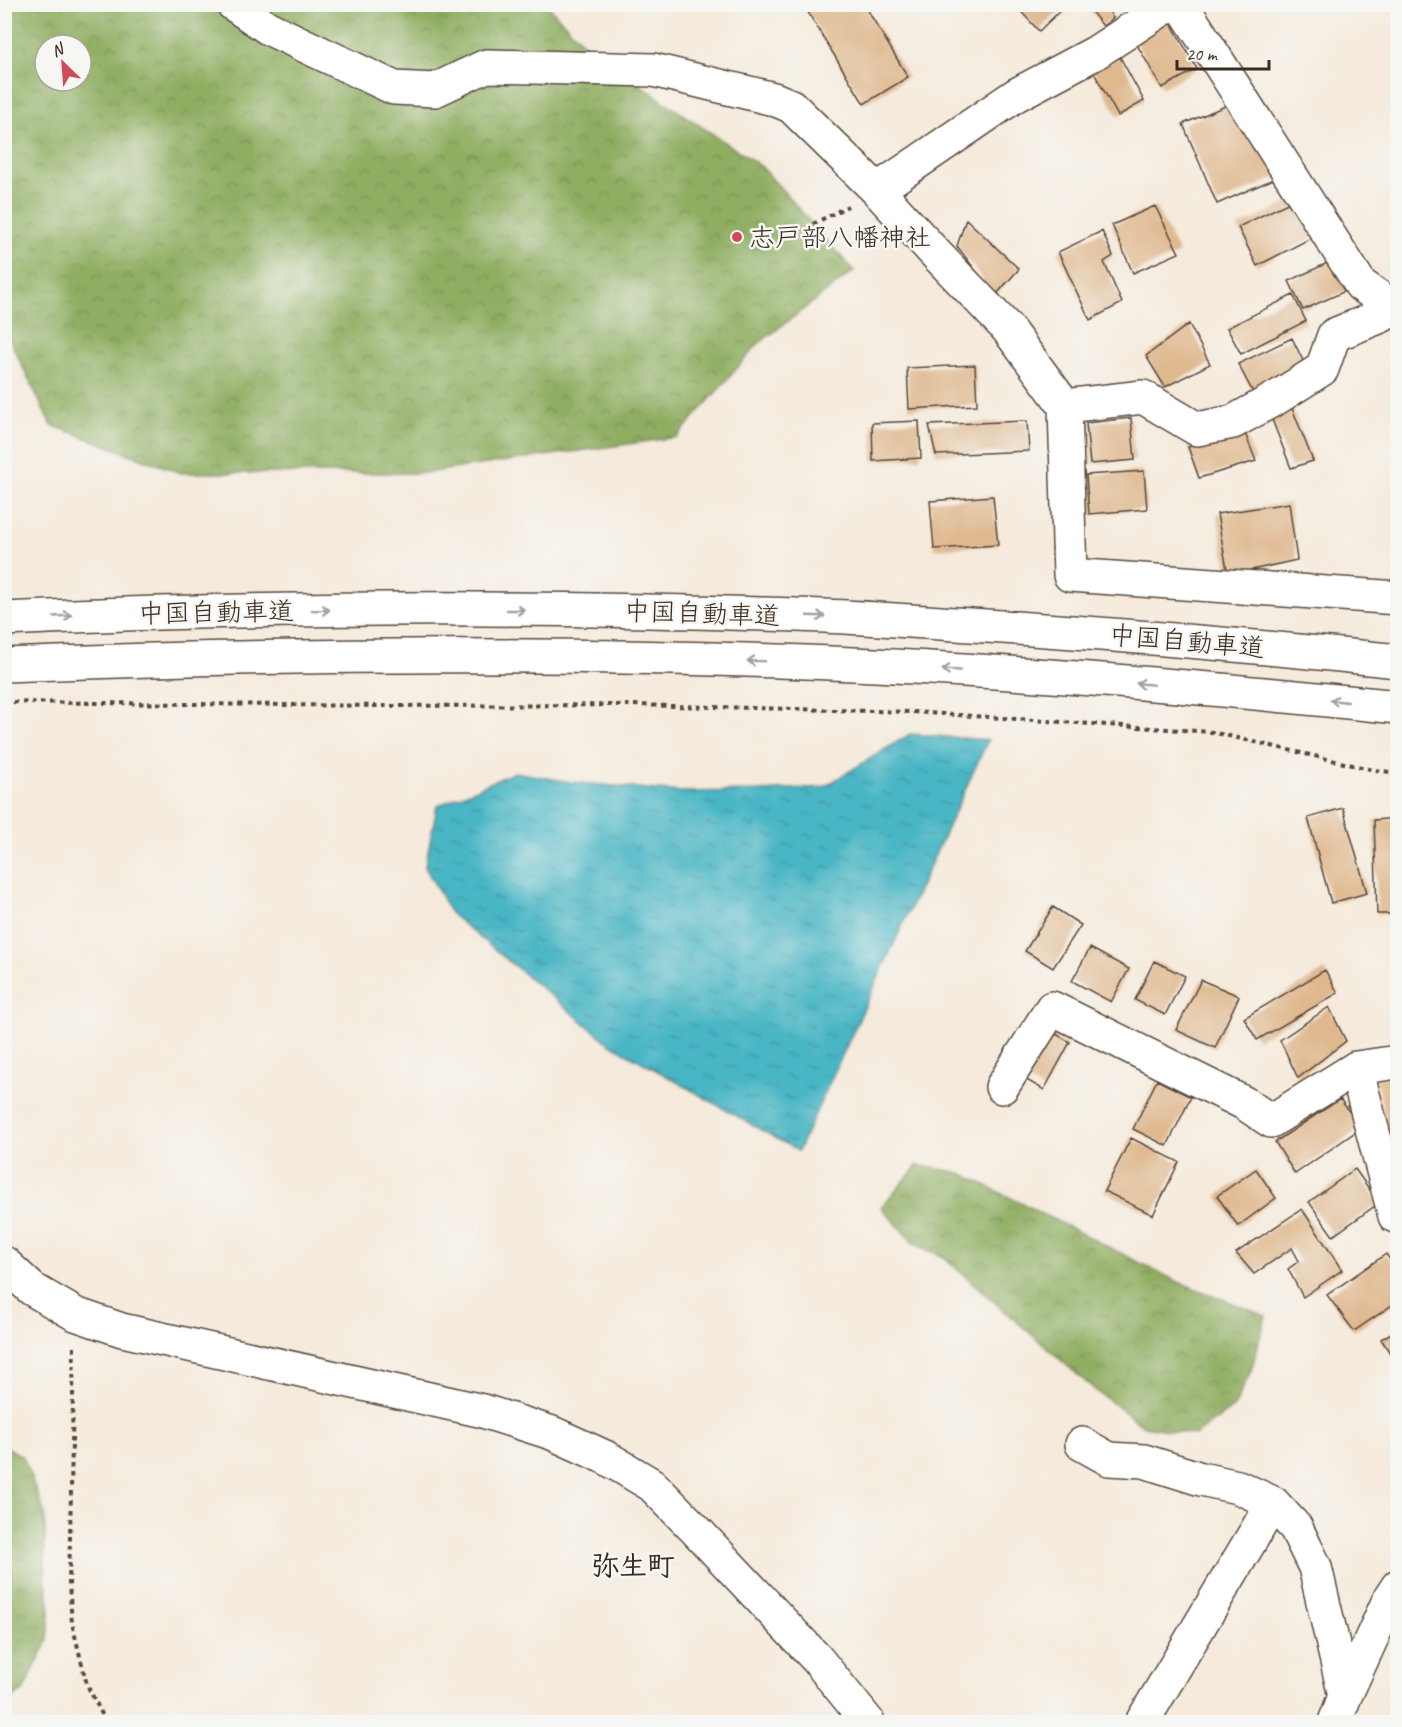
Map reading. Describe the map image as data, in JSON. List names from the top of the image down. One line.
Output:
{"streets":{"main road":["中国自動車道"]},"districts":["弥生町"],"places":["志戸部八幡神社"],"scale_bar":"20 m","north":"top left"}
